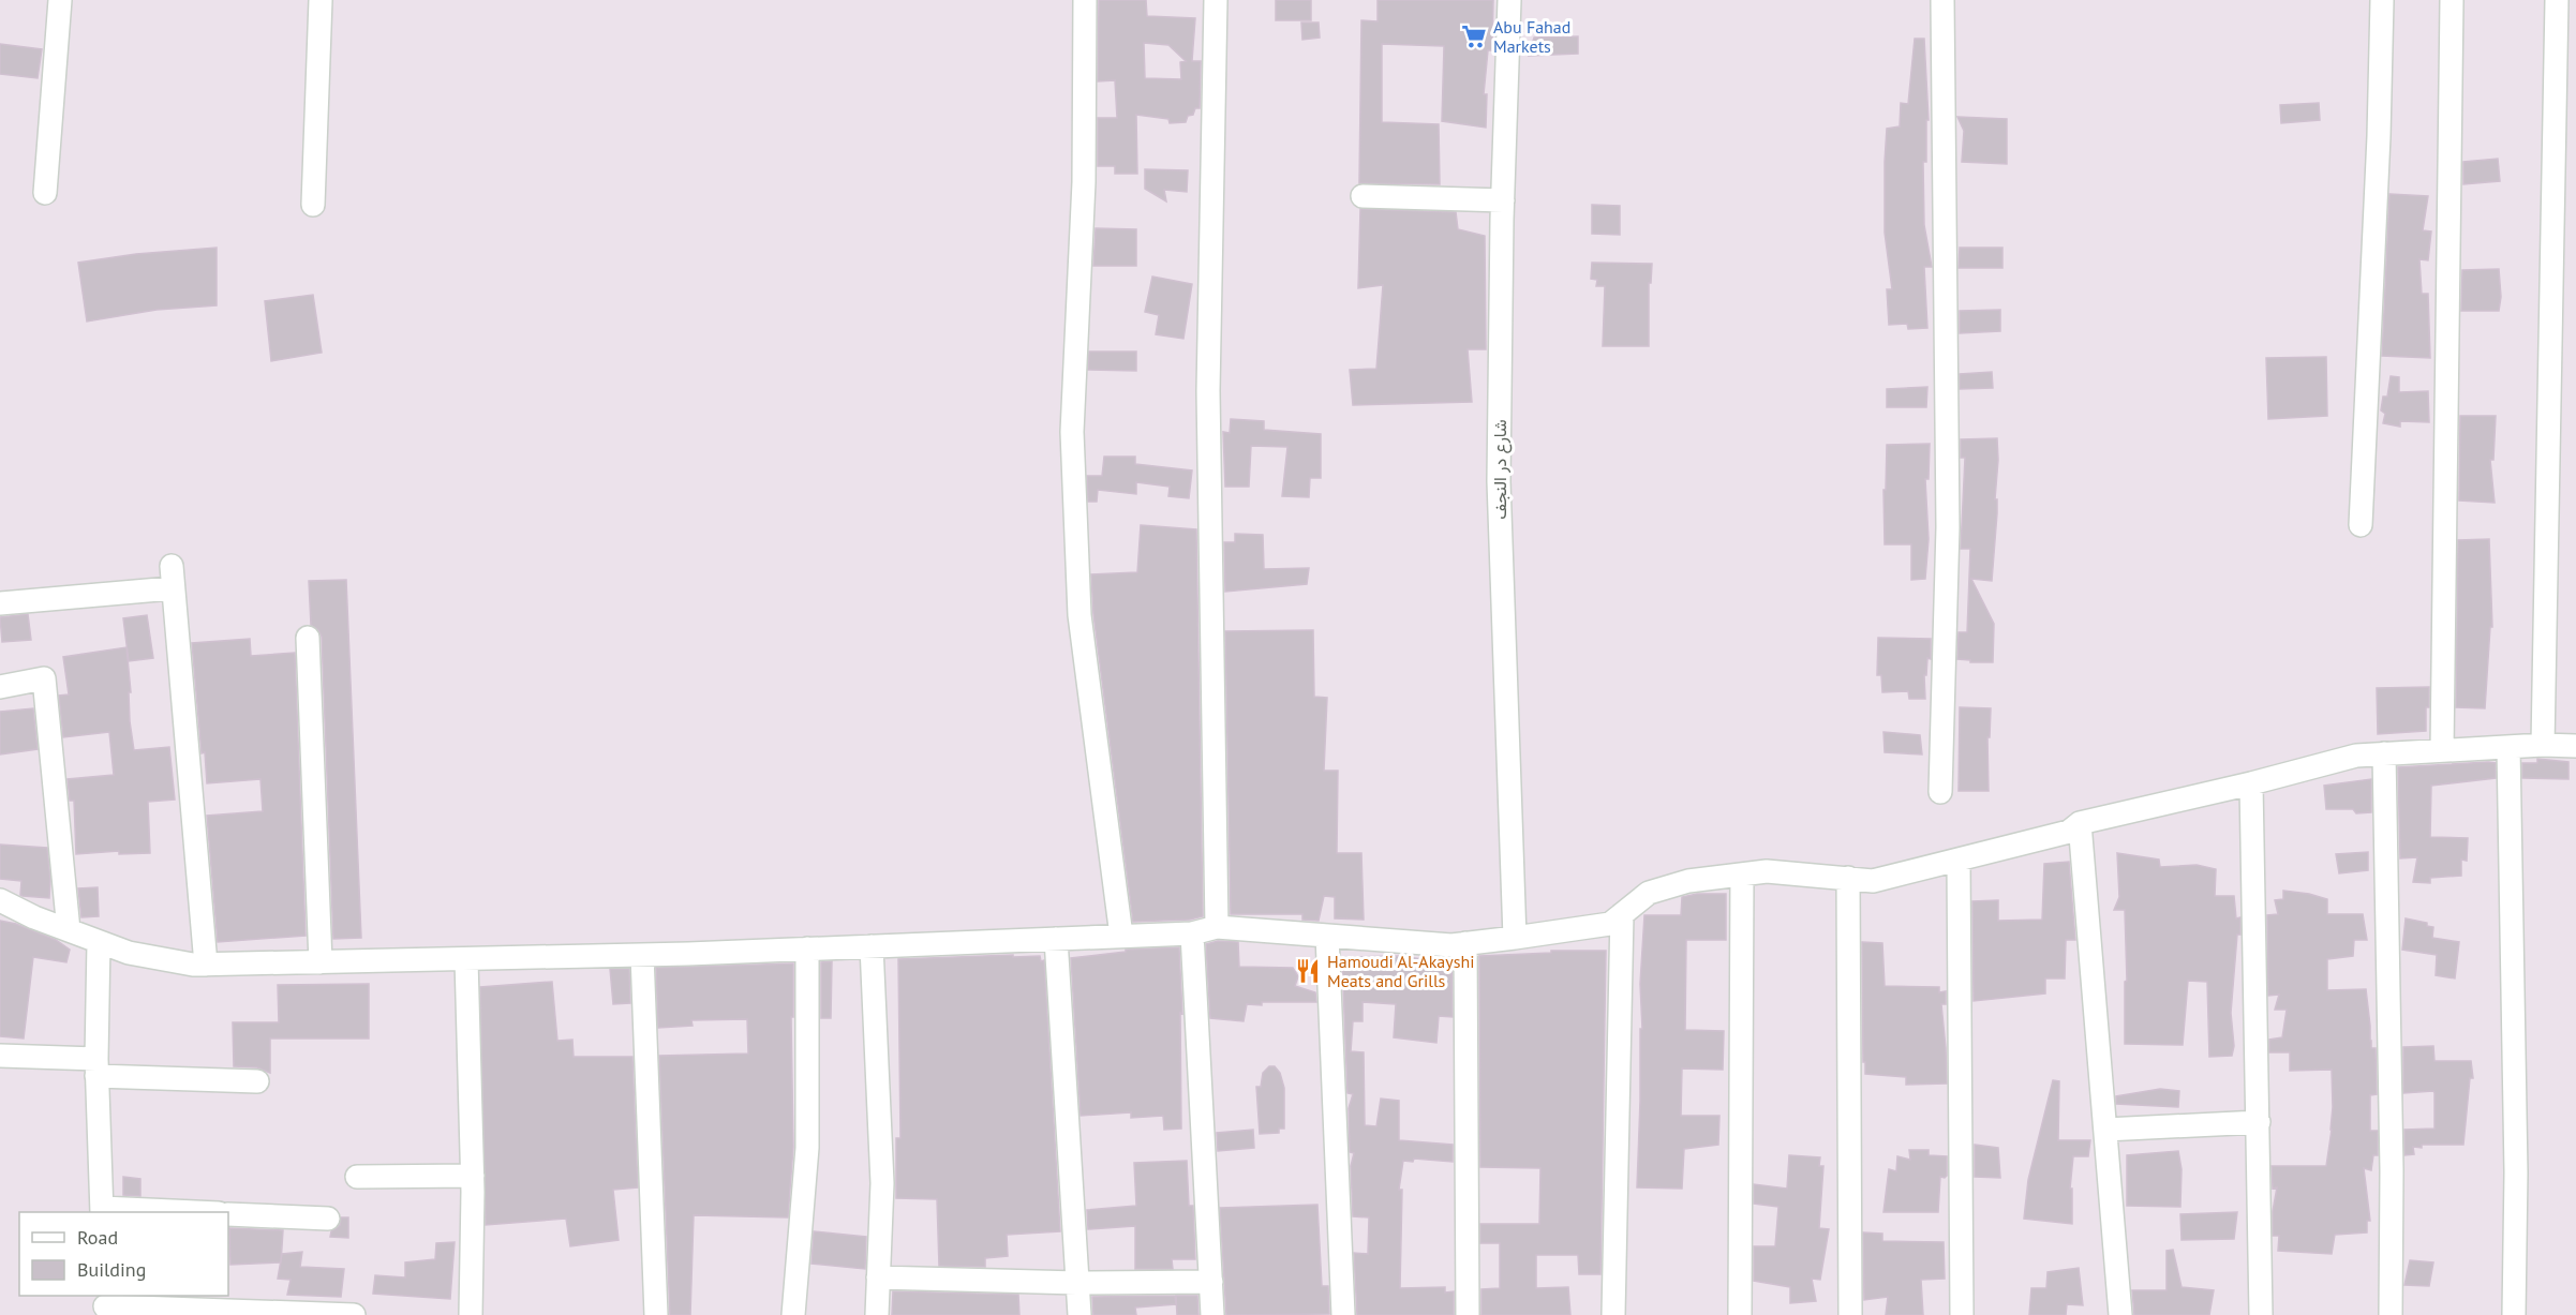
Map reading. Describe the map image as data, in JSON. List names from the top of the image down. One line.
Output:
{"streets":{"street":["شارع در النجف"]},"places":{"supermarket":["Abu Fahad Markets"],"restaurant":["Hamoudi Al-Akayshi Meats and Grills"]},"legend":["Road","Building"]}
